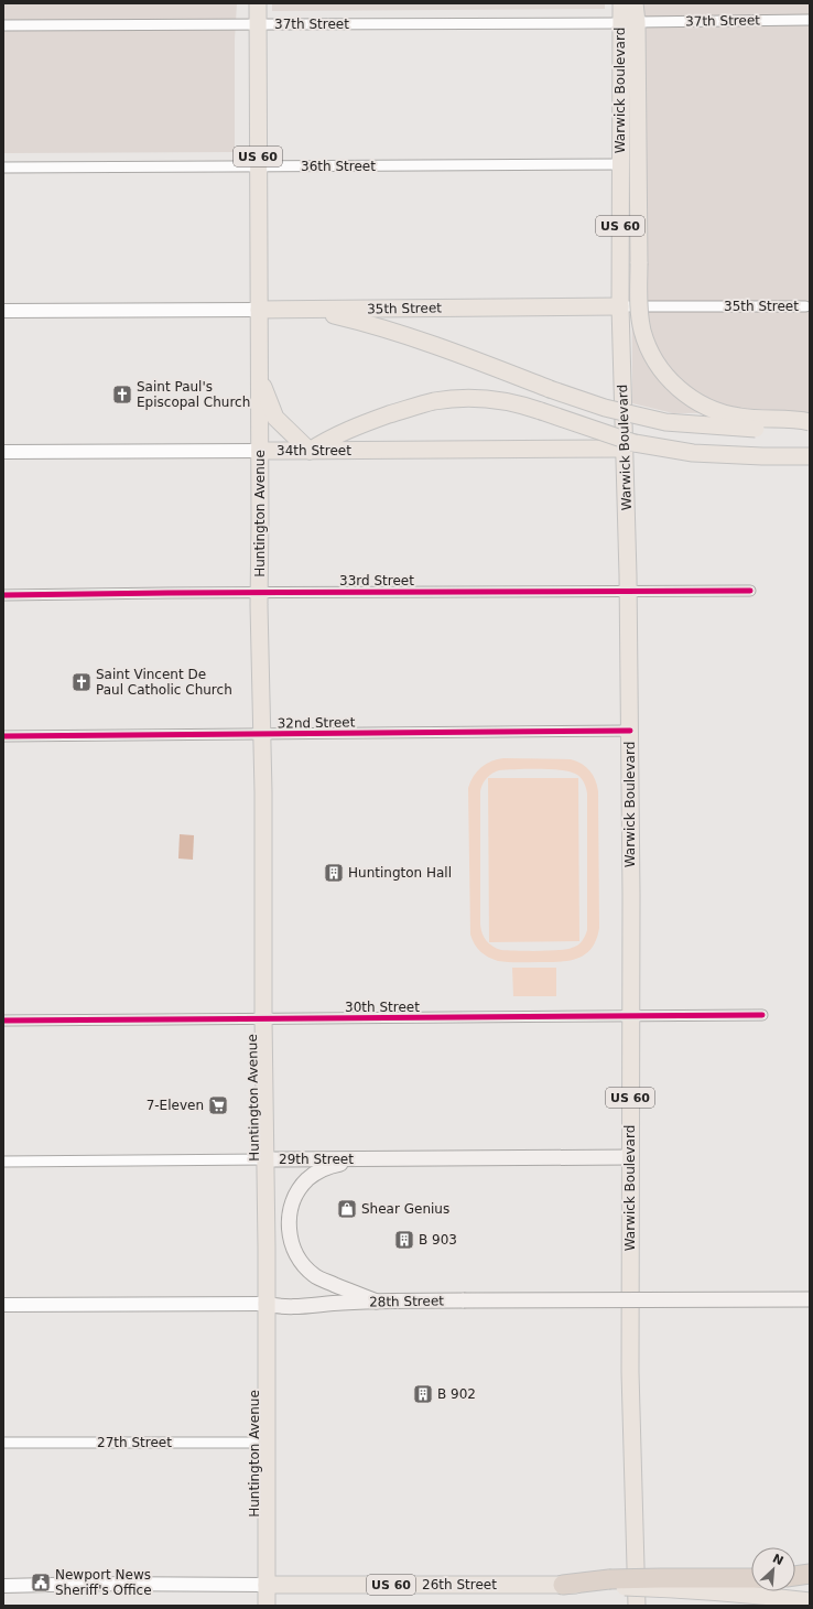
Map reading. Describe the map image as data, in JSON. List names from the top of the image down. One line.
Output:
{"streets":{"main road":["Warwick Boulevard","US 60","35th Street","34th Street","Huntington Avenue","29th Street","28th Street","26th Street"],"street":["37th Street","36th Street","33rd Street","32nd Street","30th Street","27th Street"]},"crossings":[["37th Street","Warwick Boulevard"],["37th Street","Huntington Avenue"],["Warwick Boulevard","36th Street"],["Warwick Boulevard","35th Street"],["Warwick Boulevard","34th Street"],["Warwick Boulevard","33rd Street"],["Warwick Boulevard","32nd Street"],["Warwick Boulevard","30th Street"],["Warwick Boulevard","29th Street"],["36th Street","Huntington Avenue"],["35th Street","Huntington Avenue"],["34th Street","Huntington Avenue"],["Huntington Avenue","33rd Street"],["Huntington Avenue","32nd Street"],["Huntington Avenue","30th Street"],["Huntington Avenue","29th Street"],["Huntington Avenue","28th Street"],["Huntington Avenue","27th Street"],["Huntington Avenue","26th Street"]],"places":{"church":["Saint Paul's Episcopal Church","Saint Vincent De Paul Catholic Church"],"building":["Huntington Hall","B 903","B 902"],"supermarket":["7-Eleven"],"shop":["Shear Genius"],"public building":["Newport News Sheriff's Office"]},"north":"top right"}
